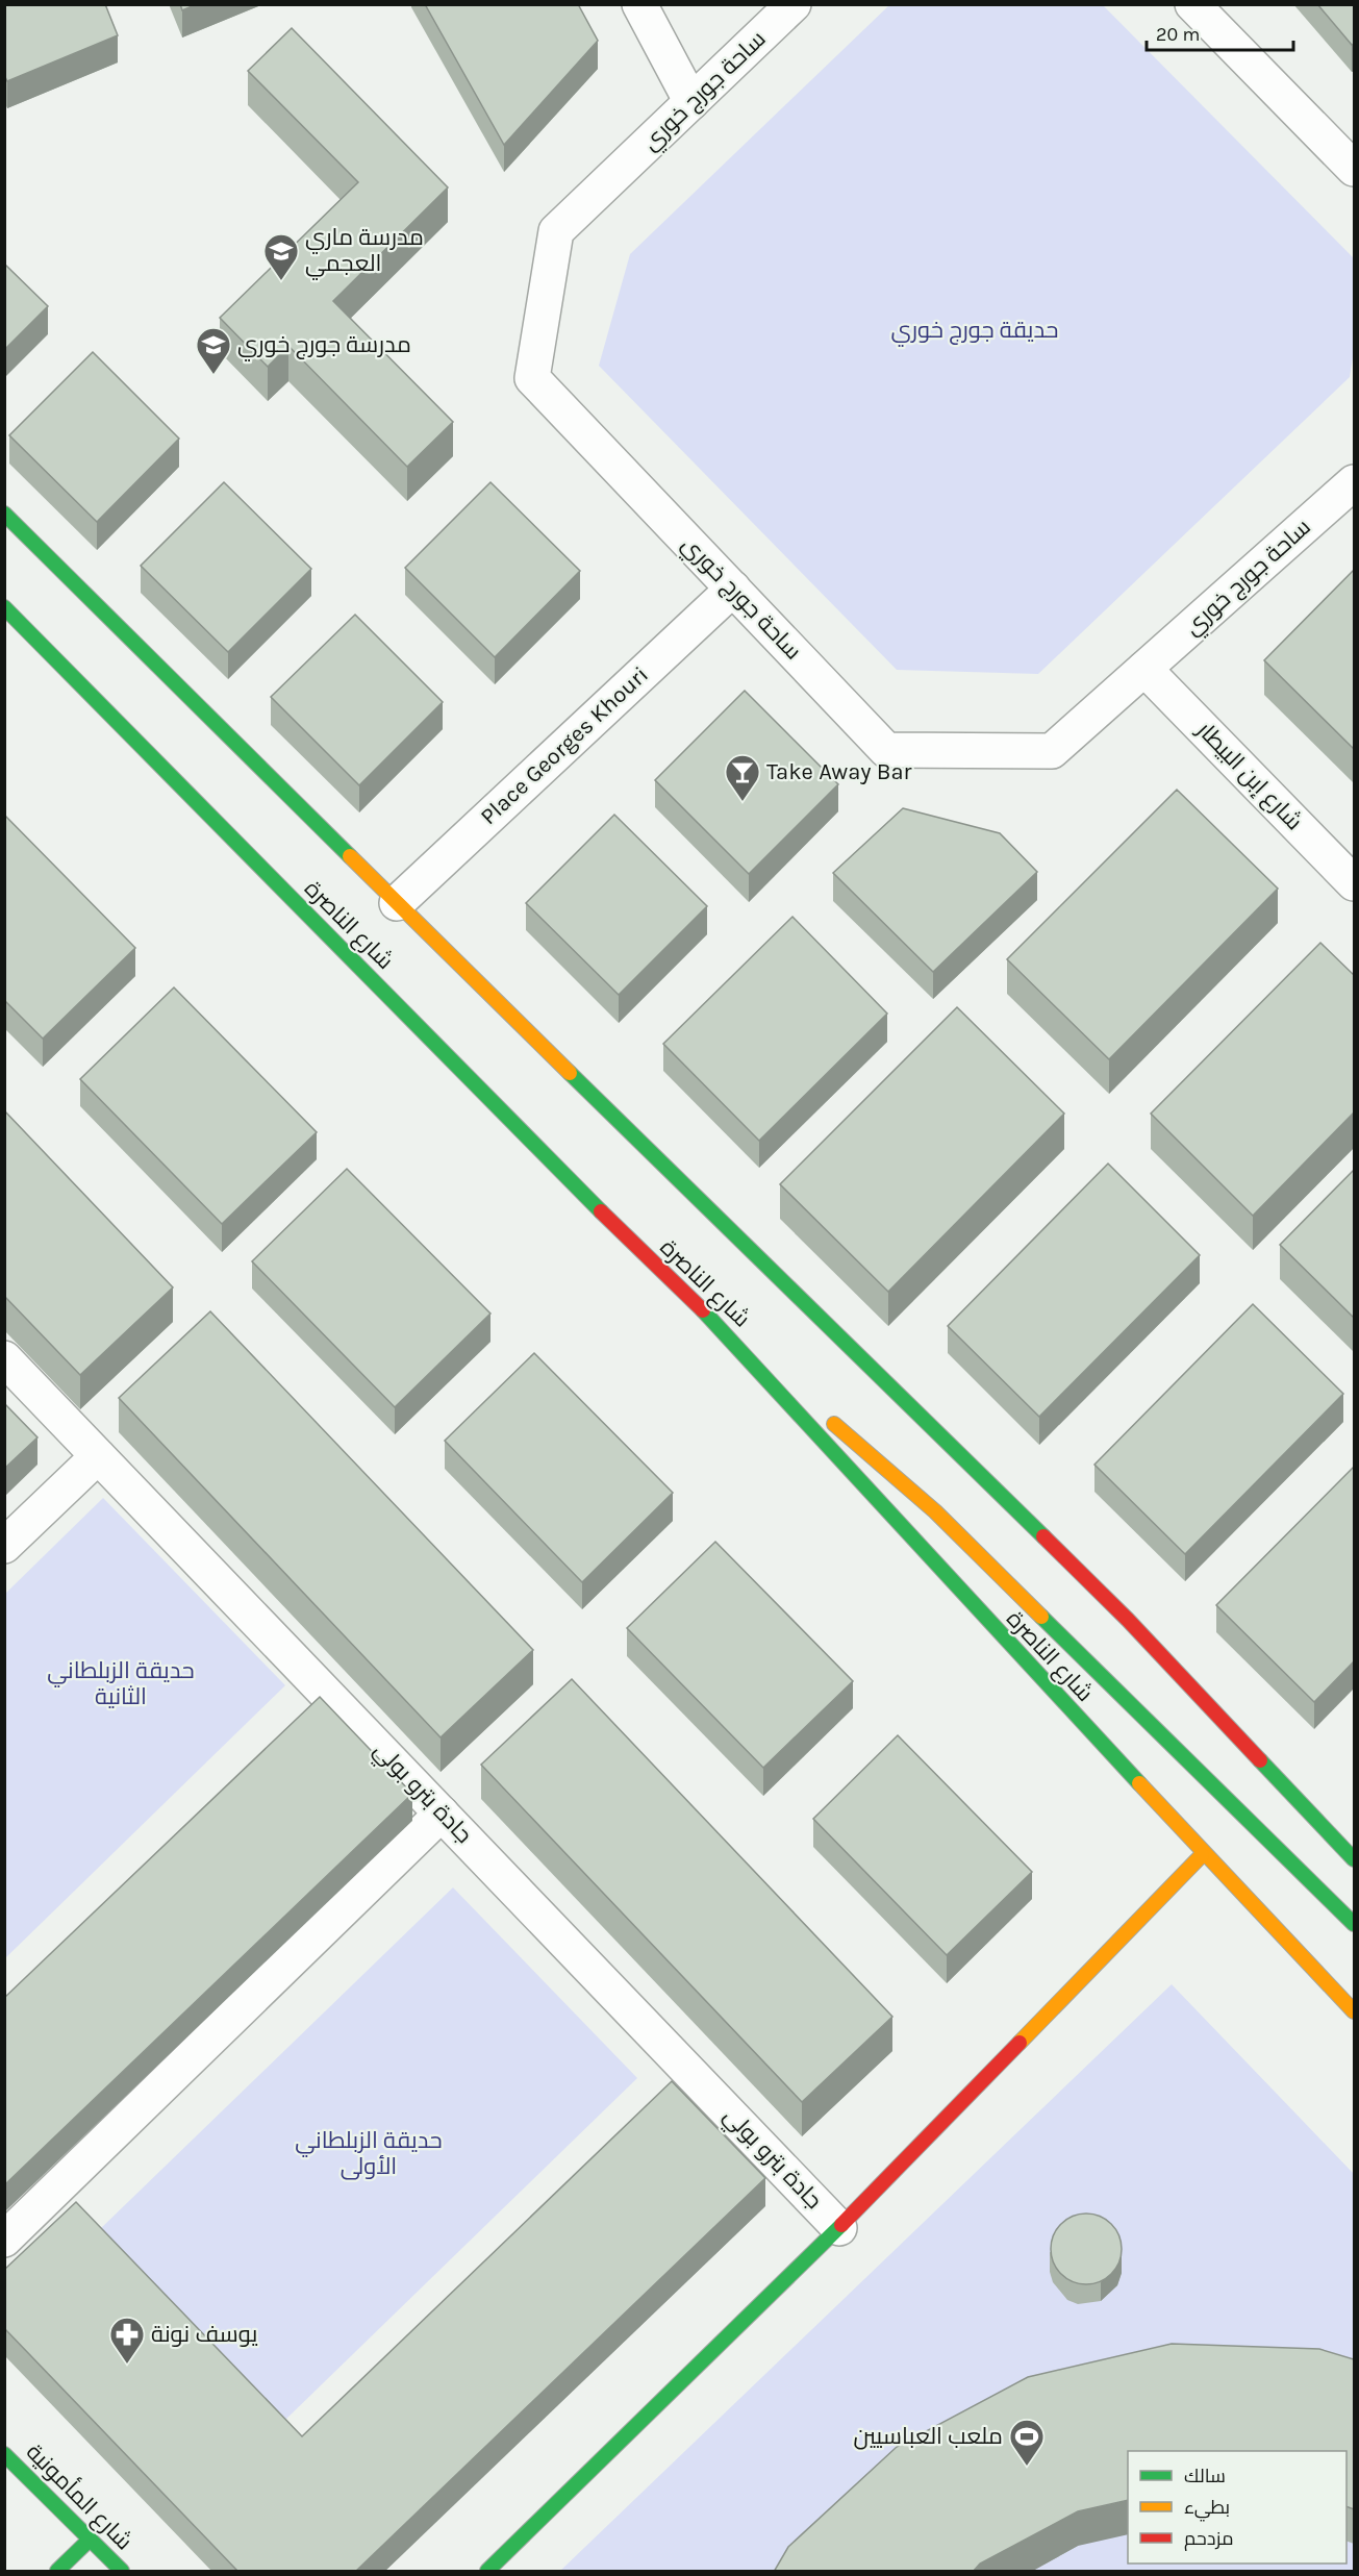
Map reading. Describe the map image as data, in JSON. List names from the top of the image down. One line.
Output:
{"streets":{"main road":["شارع الناصرة","شارع المأمونية"],"street":["ساحة جورج خوري","Place Georges Khouri","شارع إبن البيطار","جادة بترو بولي"]},"crossings":[["ساحة جورج خوري","Place Georges Khouri"],["ساحة جورج خوري","شارع إبن البيطار"]],"parks":["حديقة جورج خوري","حديقة الزبلطاني الثانية","حديقة الزبلطاني الأولى"],"places":{"school or university":["مدرسة ماري العجمي","مدرسة جورج خوري"],"bar":["Take Away Bar"],"pharmacy":["يوسف نونة"],"sports":["ملعب العباسيين"]},"legend":["سالك","بطيء","مزدحم"],"scale_bar":"20 m"}
